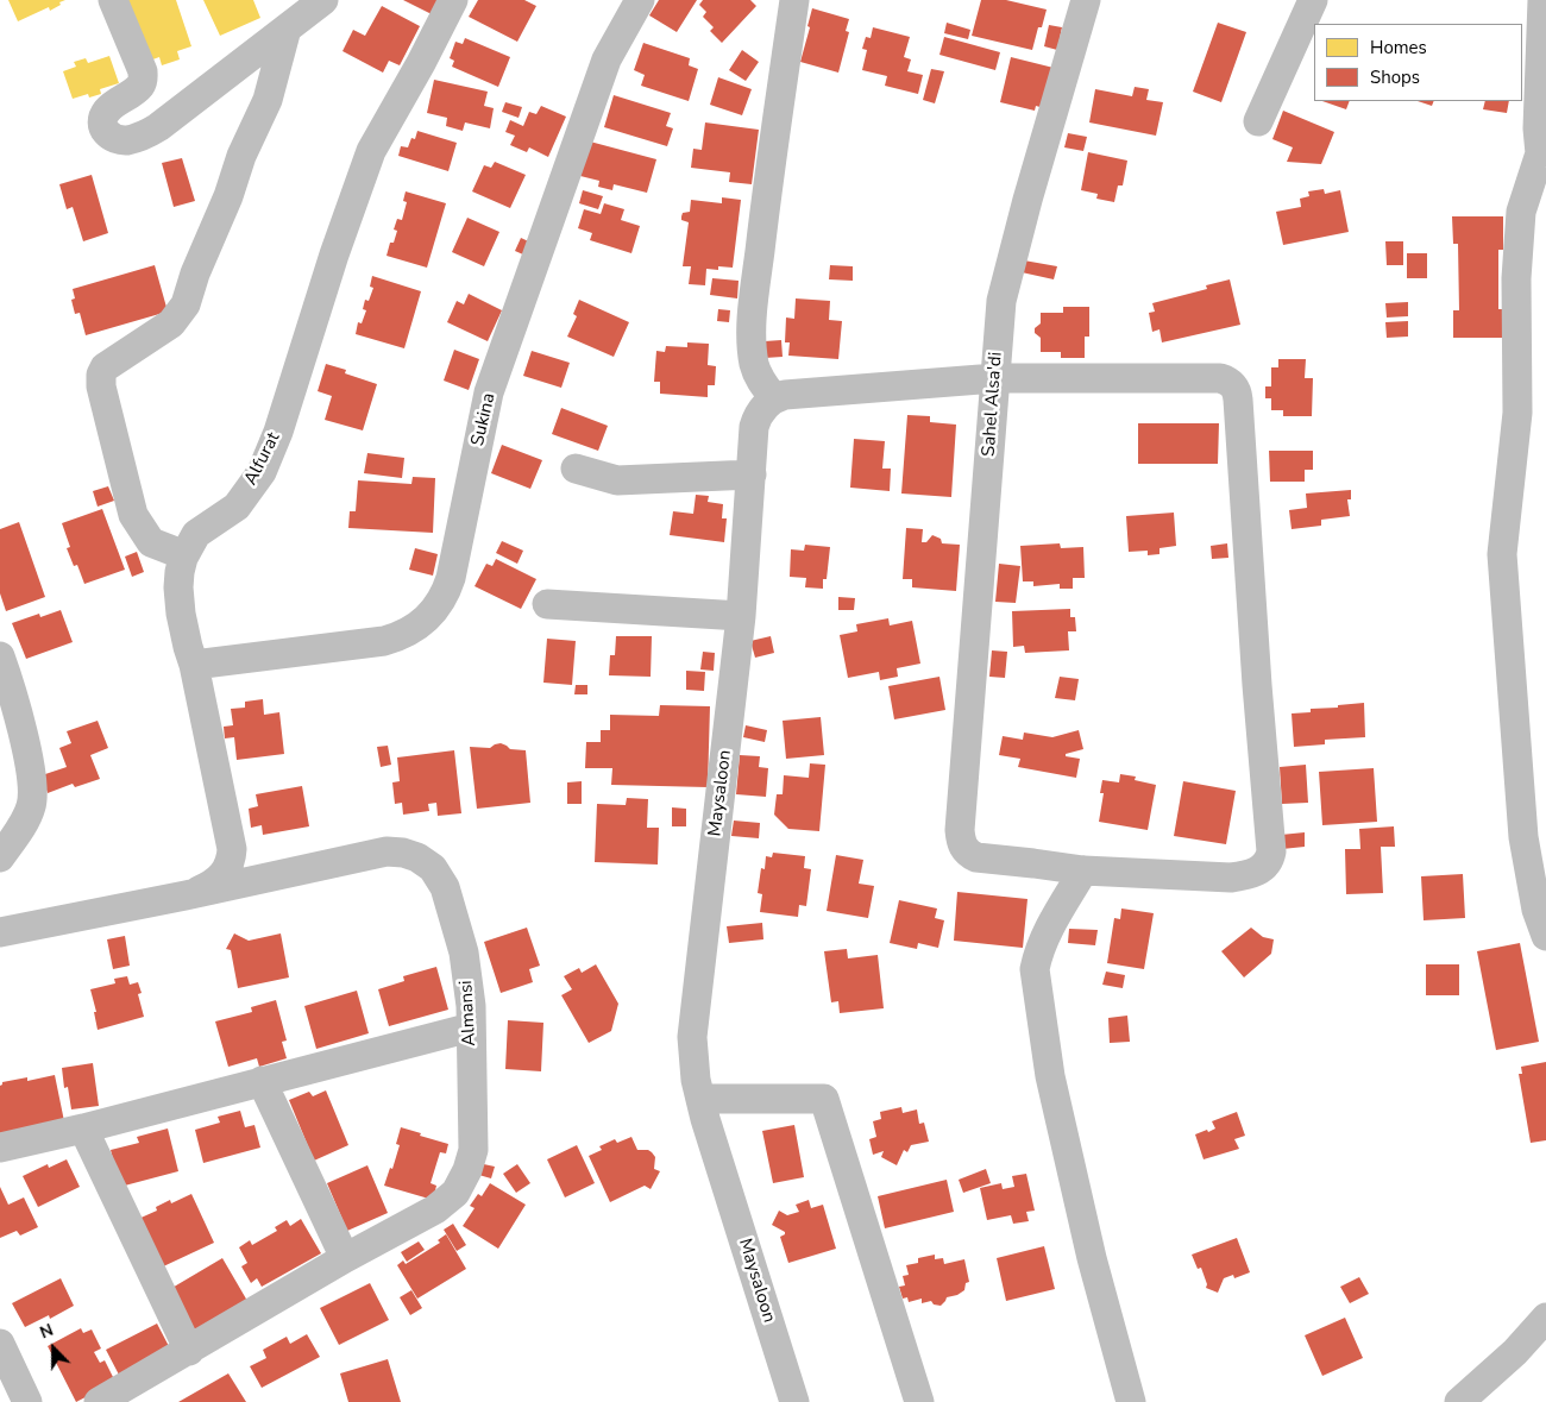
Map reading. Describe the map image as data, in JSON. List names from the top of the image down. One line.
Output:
{"streets":{"street":["Sahel Alsa'di","Sukina","Alfurat","Maysaloon","Almansi"]},"crossings":[["Sukina","Alfurat"],["Alfurat","Almansi"]],"legend":["Homes","Shops"],"north":"top"}
